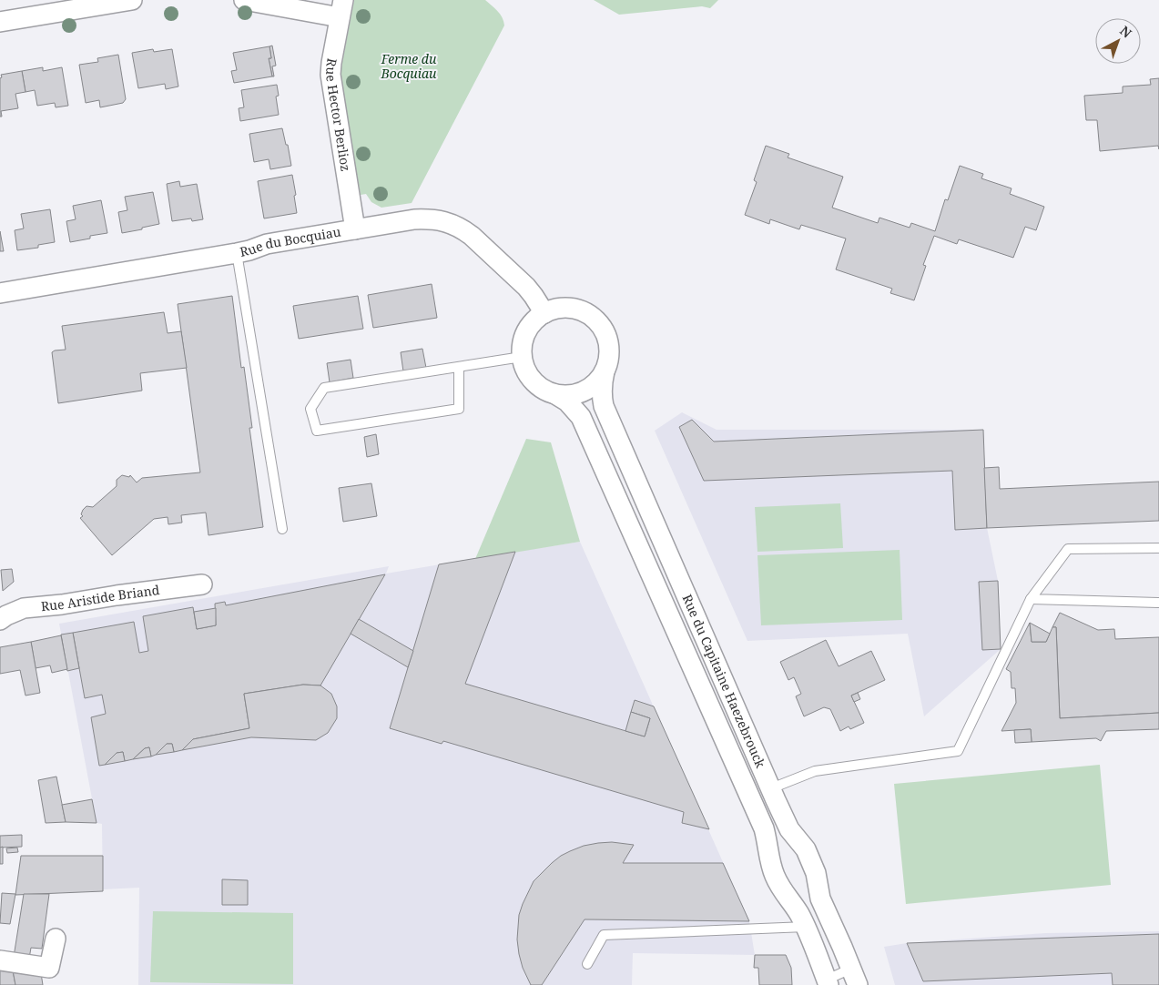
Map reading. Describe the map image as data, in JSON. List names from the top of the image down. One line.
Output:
{"streets":{"street":["Rue Hector Berlioz","Rue du Bocquiau","Rue Aristide Briand","Rue du Capitaine Haezebrouck"]},"crossings":[["Rue Hector Berlioz","Rue du Bocquiau"],["Rue du Bocquiau","Rue du Capitaine Haezebrouck"]],"parks":["Ferme du Bocquiau"],"north":"top right"}
